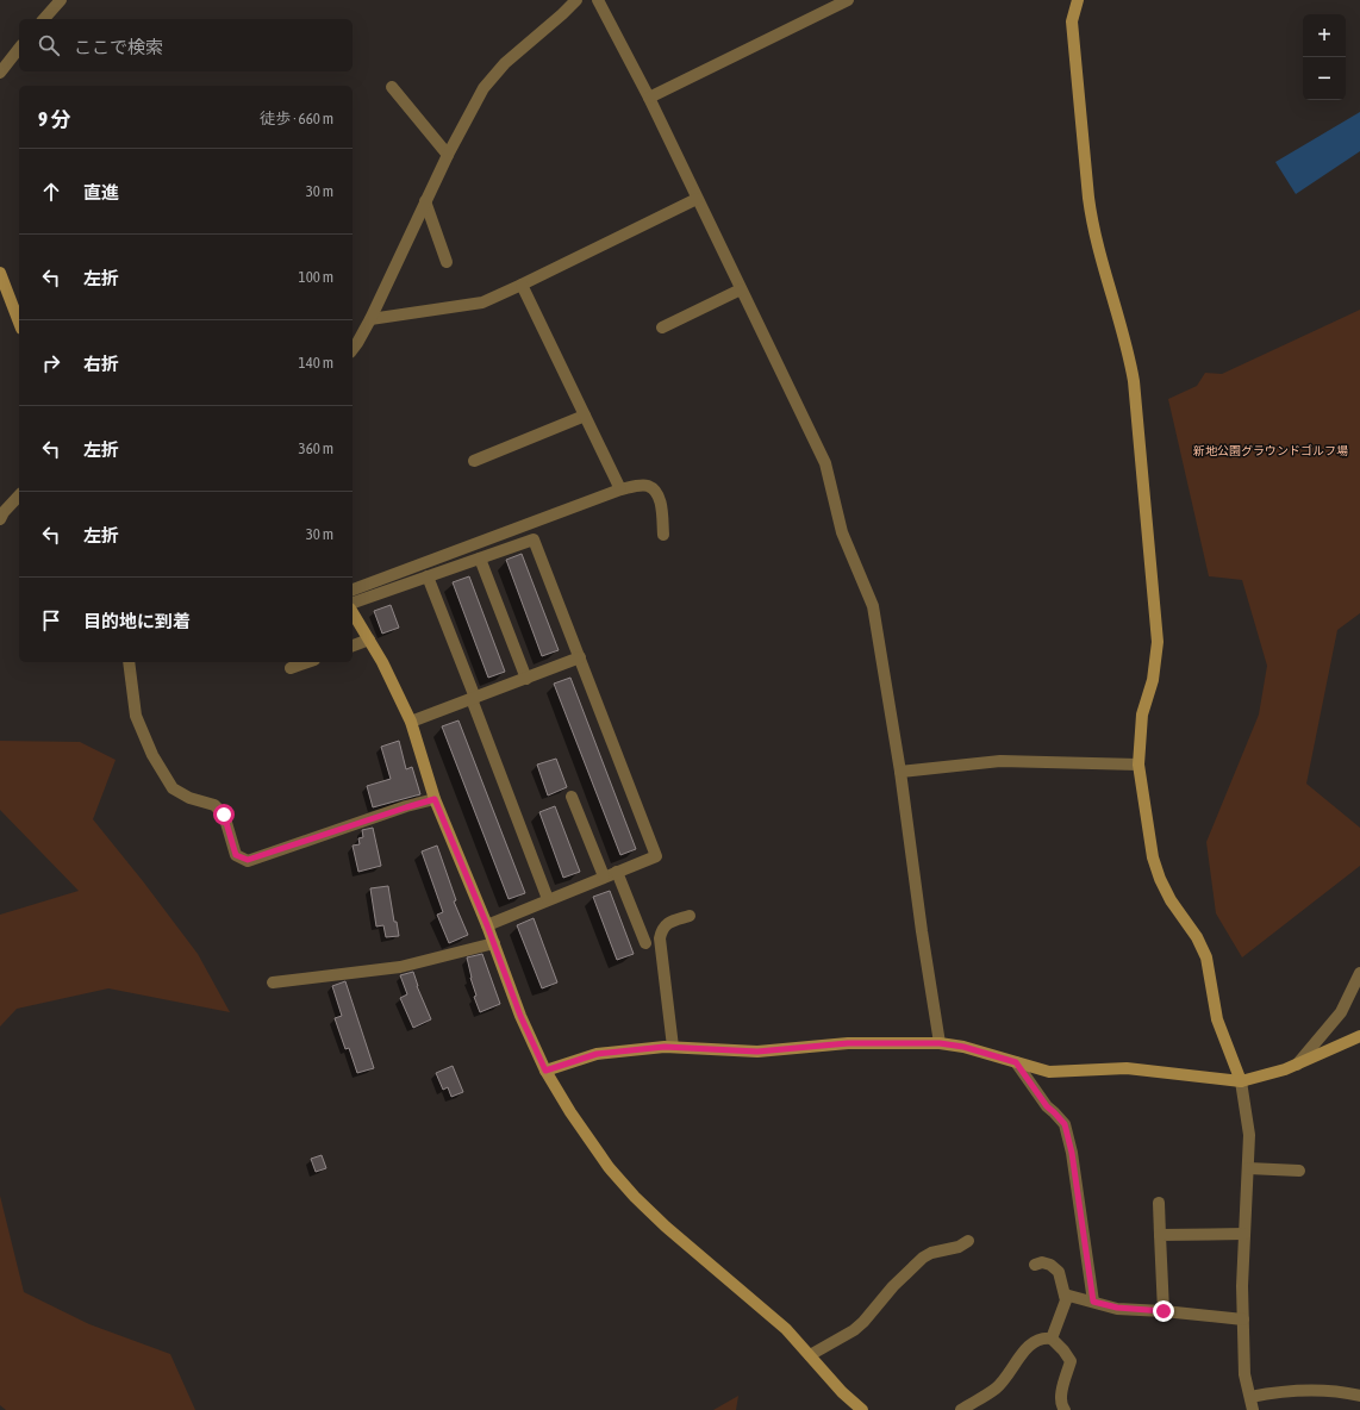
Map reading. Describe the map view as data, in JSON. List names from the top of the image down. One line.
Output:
{"parks":["新地公園グラウンドゴルフ場"],"page":{"map_buttons":["+","−"],"search":"ここで検索","heading":["9 分","徒歩 · 660 m"],"list":[["直進","30 m"],["左折","100 m"],["右折","140 m"],["左折","360 m"],["左折","30 m"],"目的地に到着"]}}
